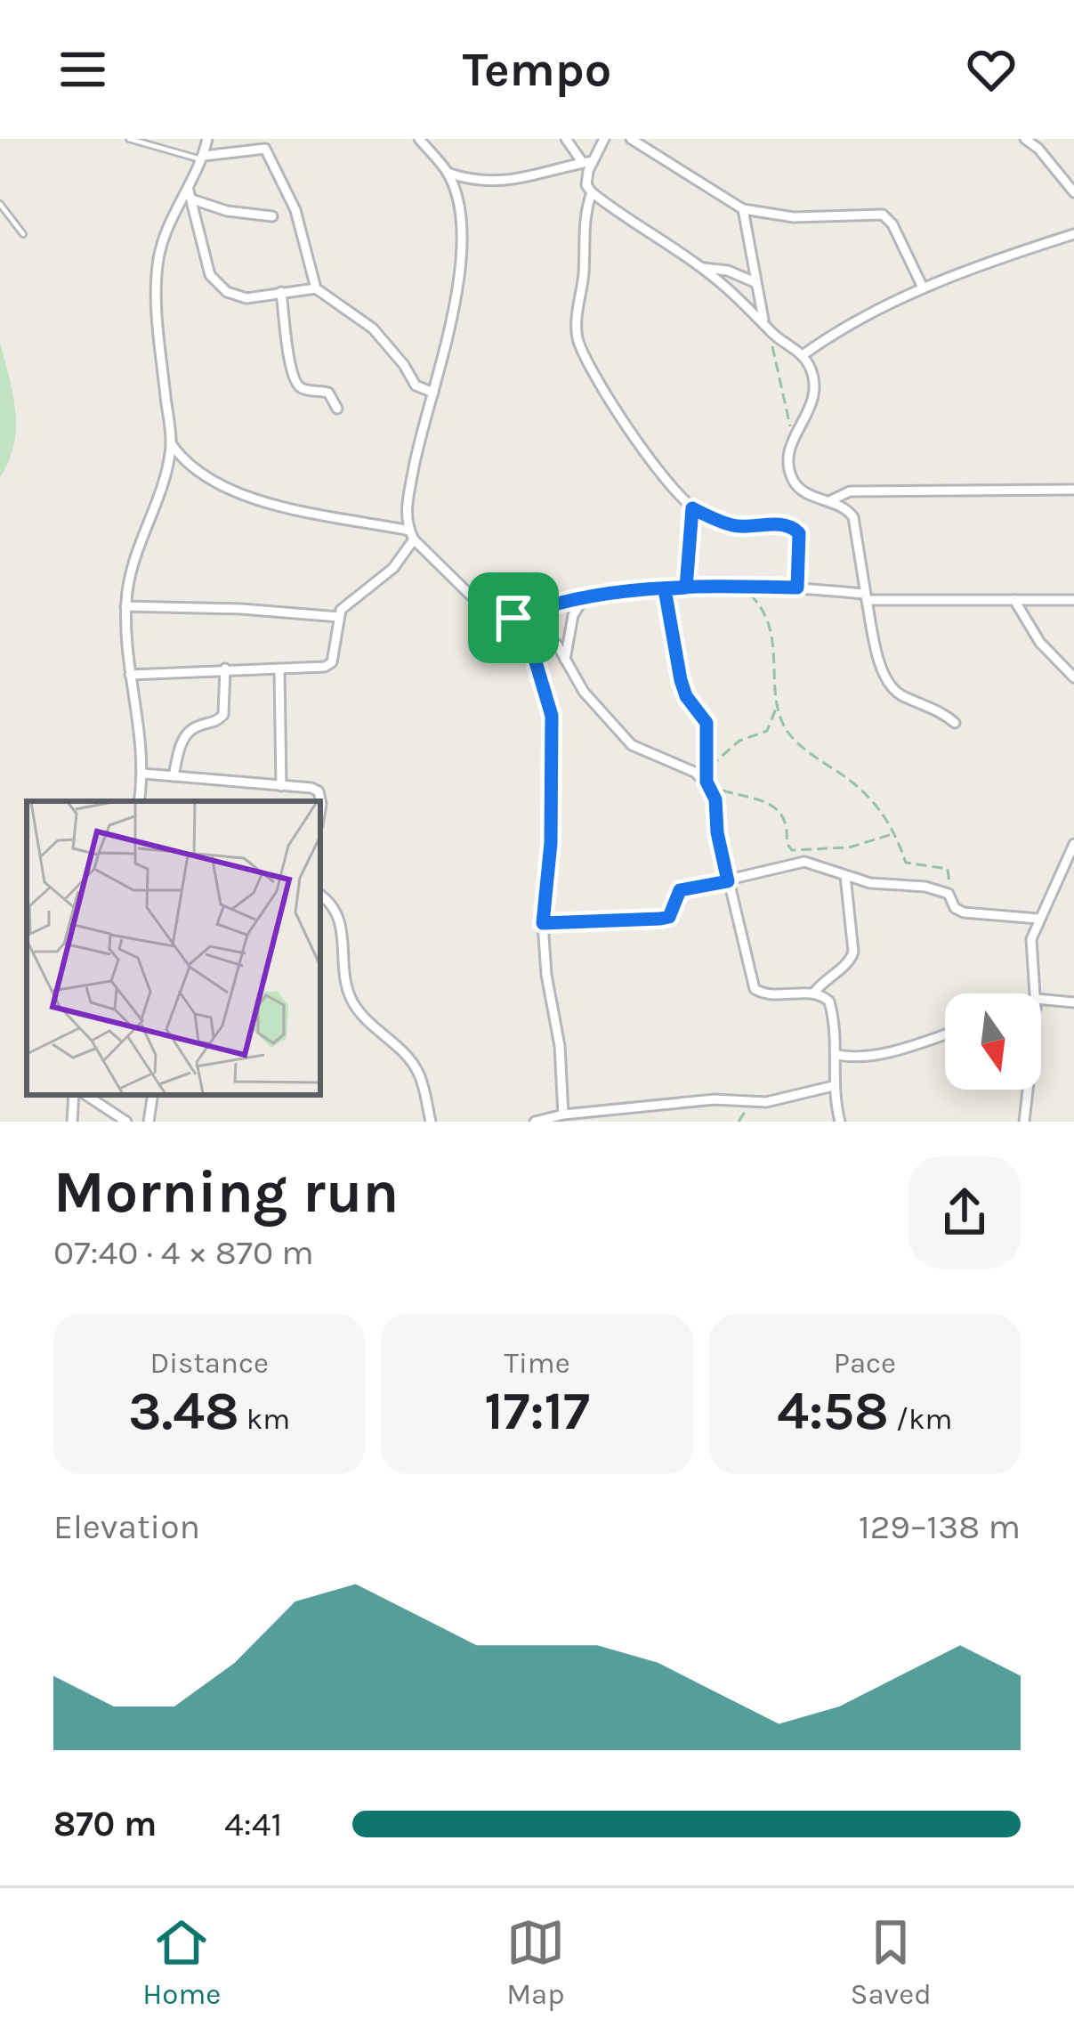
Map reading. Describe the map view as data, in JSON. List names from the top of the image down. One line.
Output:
{"north":"bottom","page":{"header":"Tempo","heading":["Morning run","07:40 · 4 × 870 m"],"stats":[["Distance","3.48 km"],["Time","17:17"],["Pace","4:58 /km"]],"chart":["Elevation","129–138 m"],"list":[{"name":"870 m","note":"4:41"}],"tabs":["Home","Map","Saved"]}}
